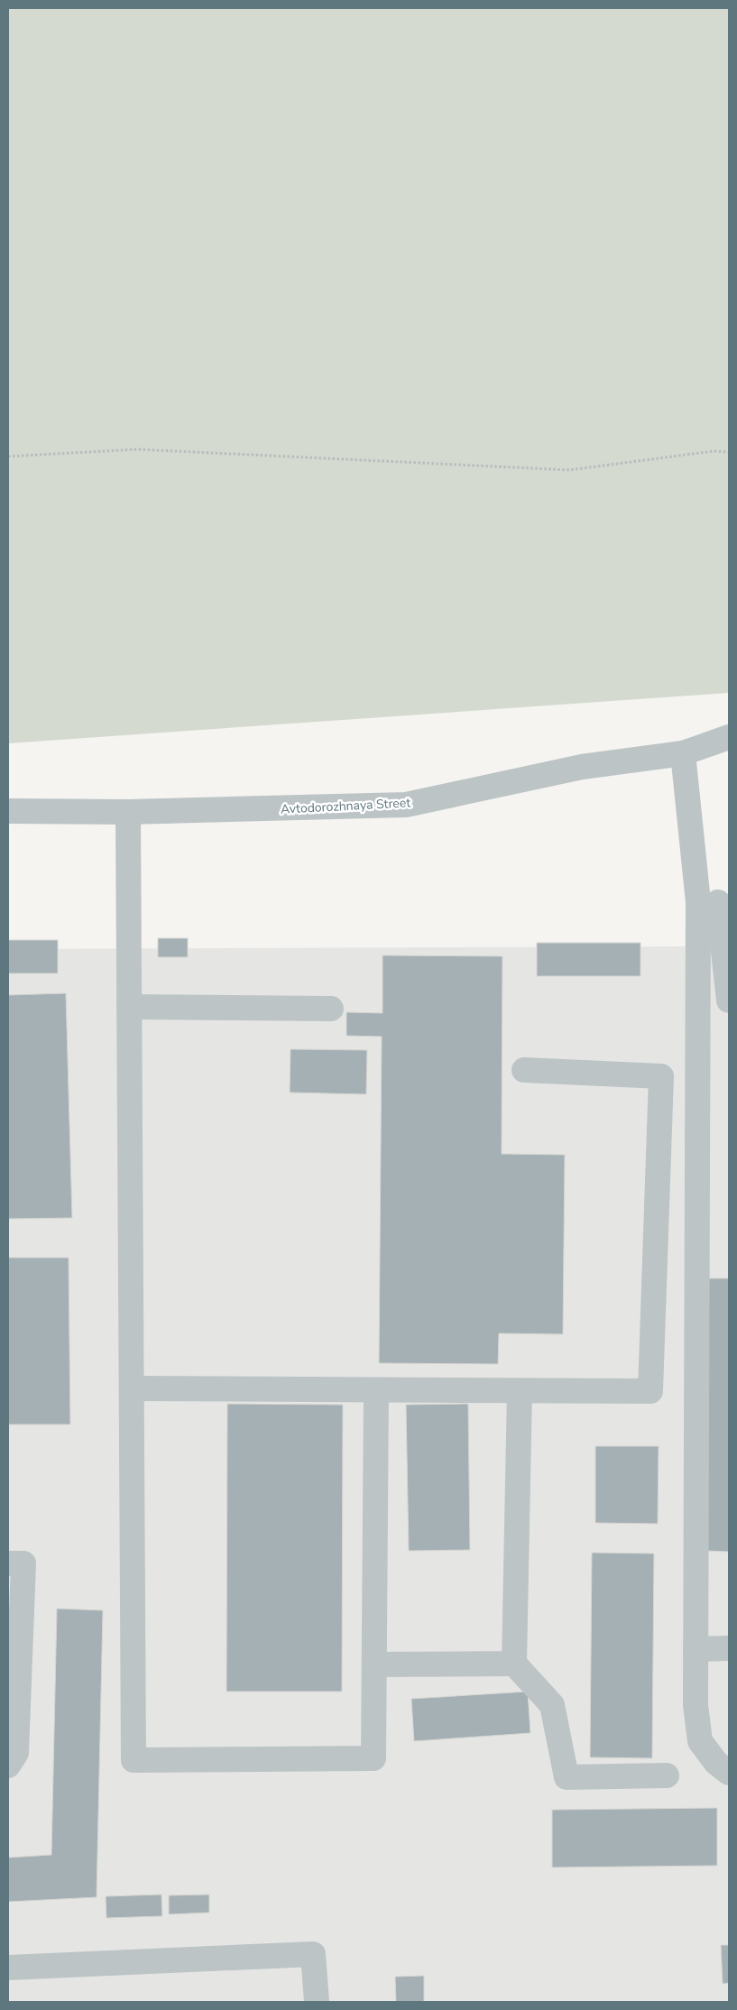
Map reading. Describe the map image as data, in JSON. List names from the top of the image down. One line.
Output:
{"streets":{"street":["Avtodorozhnaya Street"]}}
